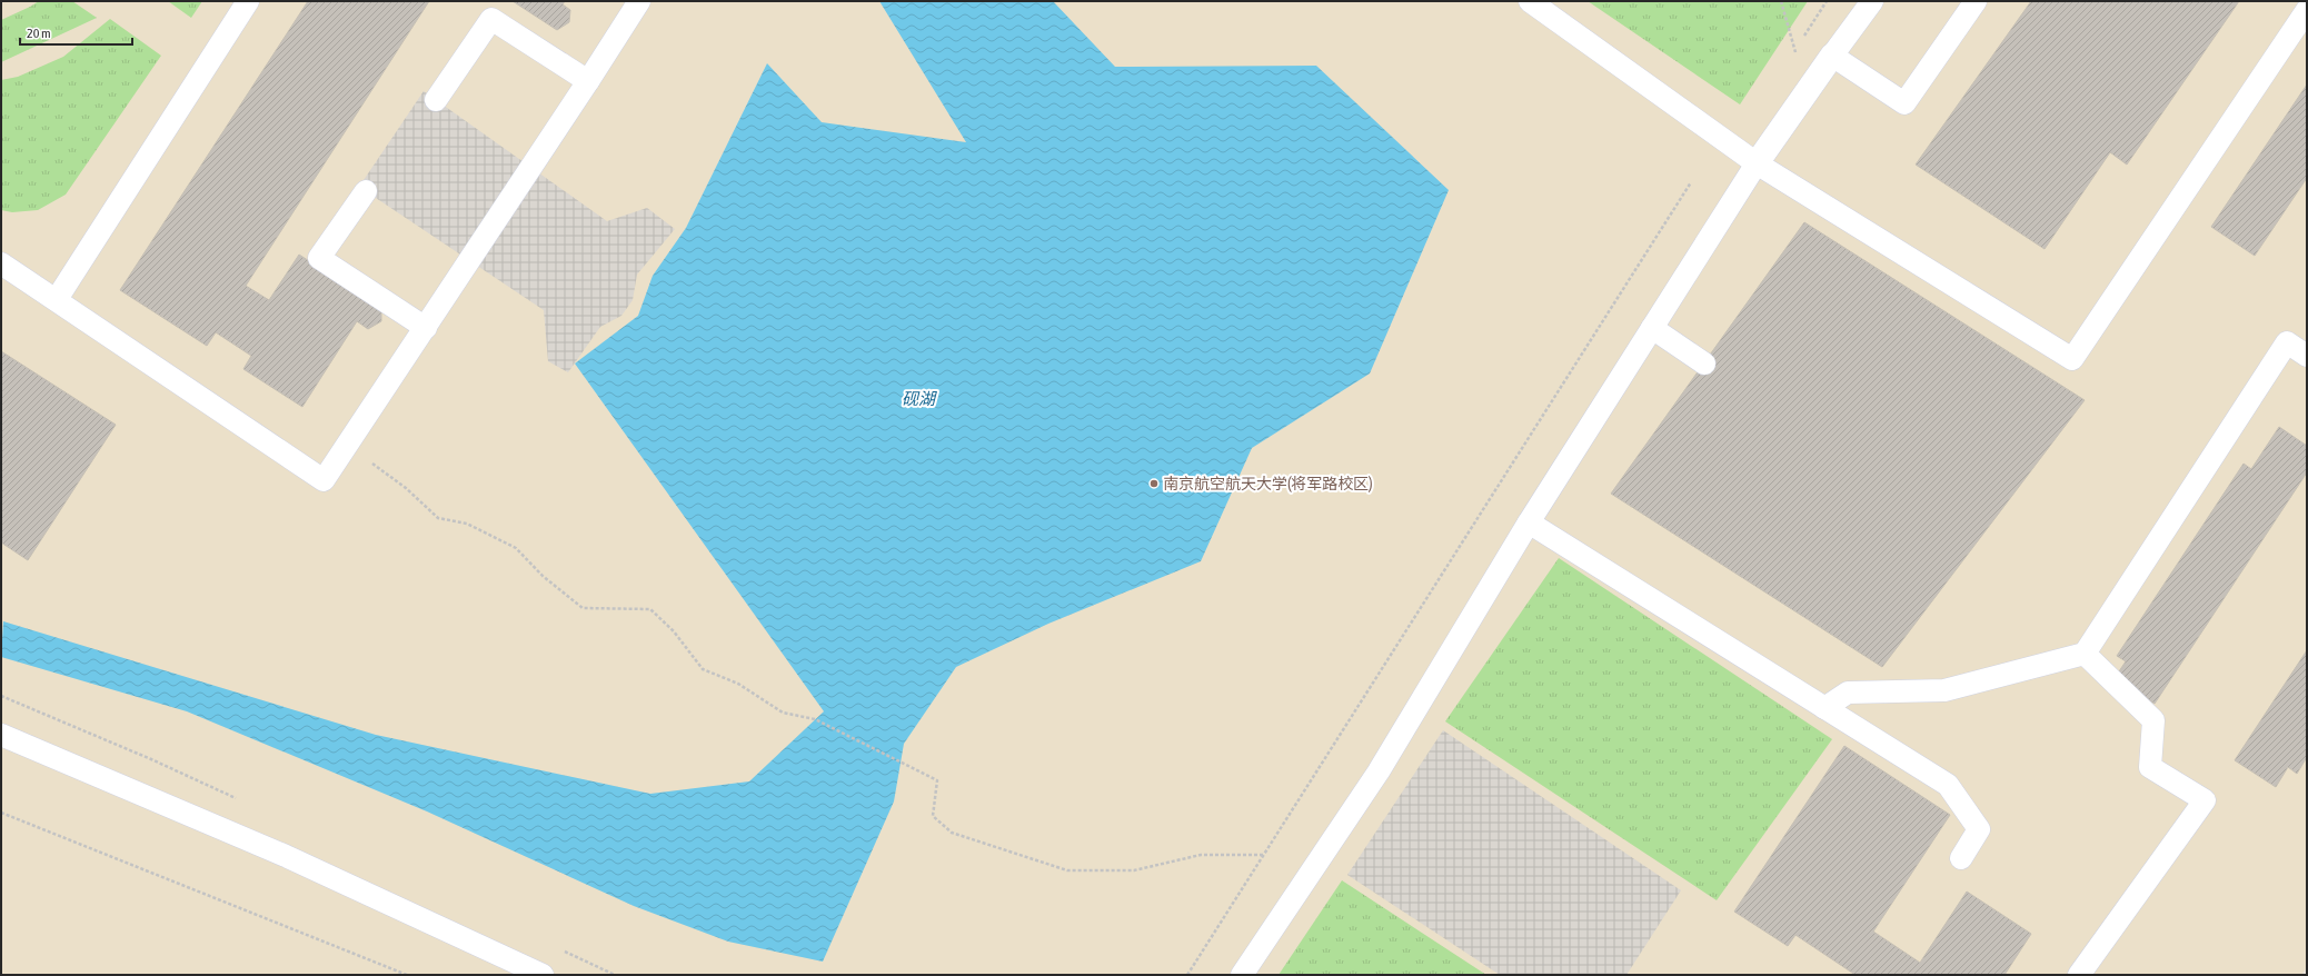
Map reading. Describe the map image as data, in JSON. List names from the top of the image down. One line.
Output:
{"water":["砚湖"],"places":["南京航空航天大学(将军路校区)"],"scale_bar":"20 m"}
